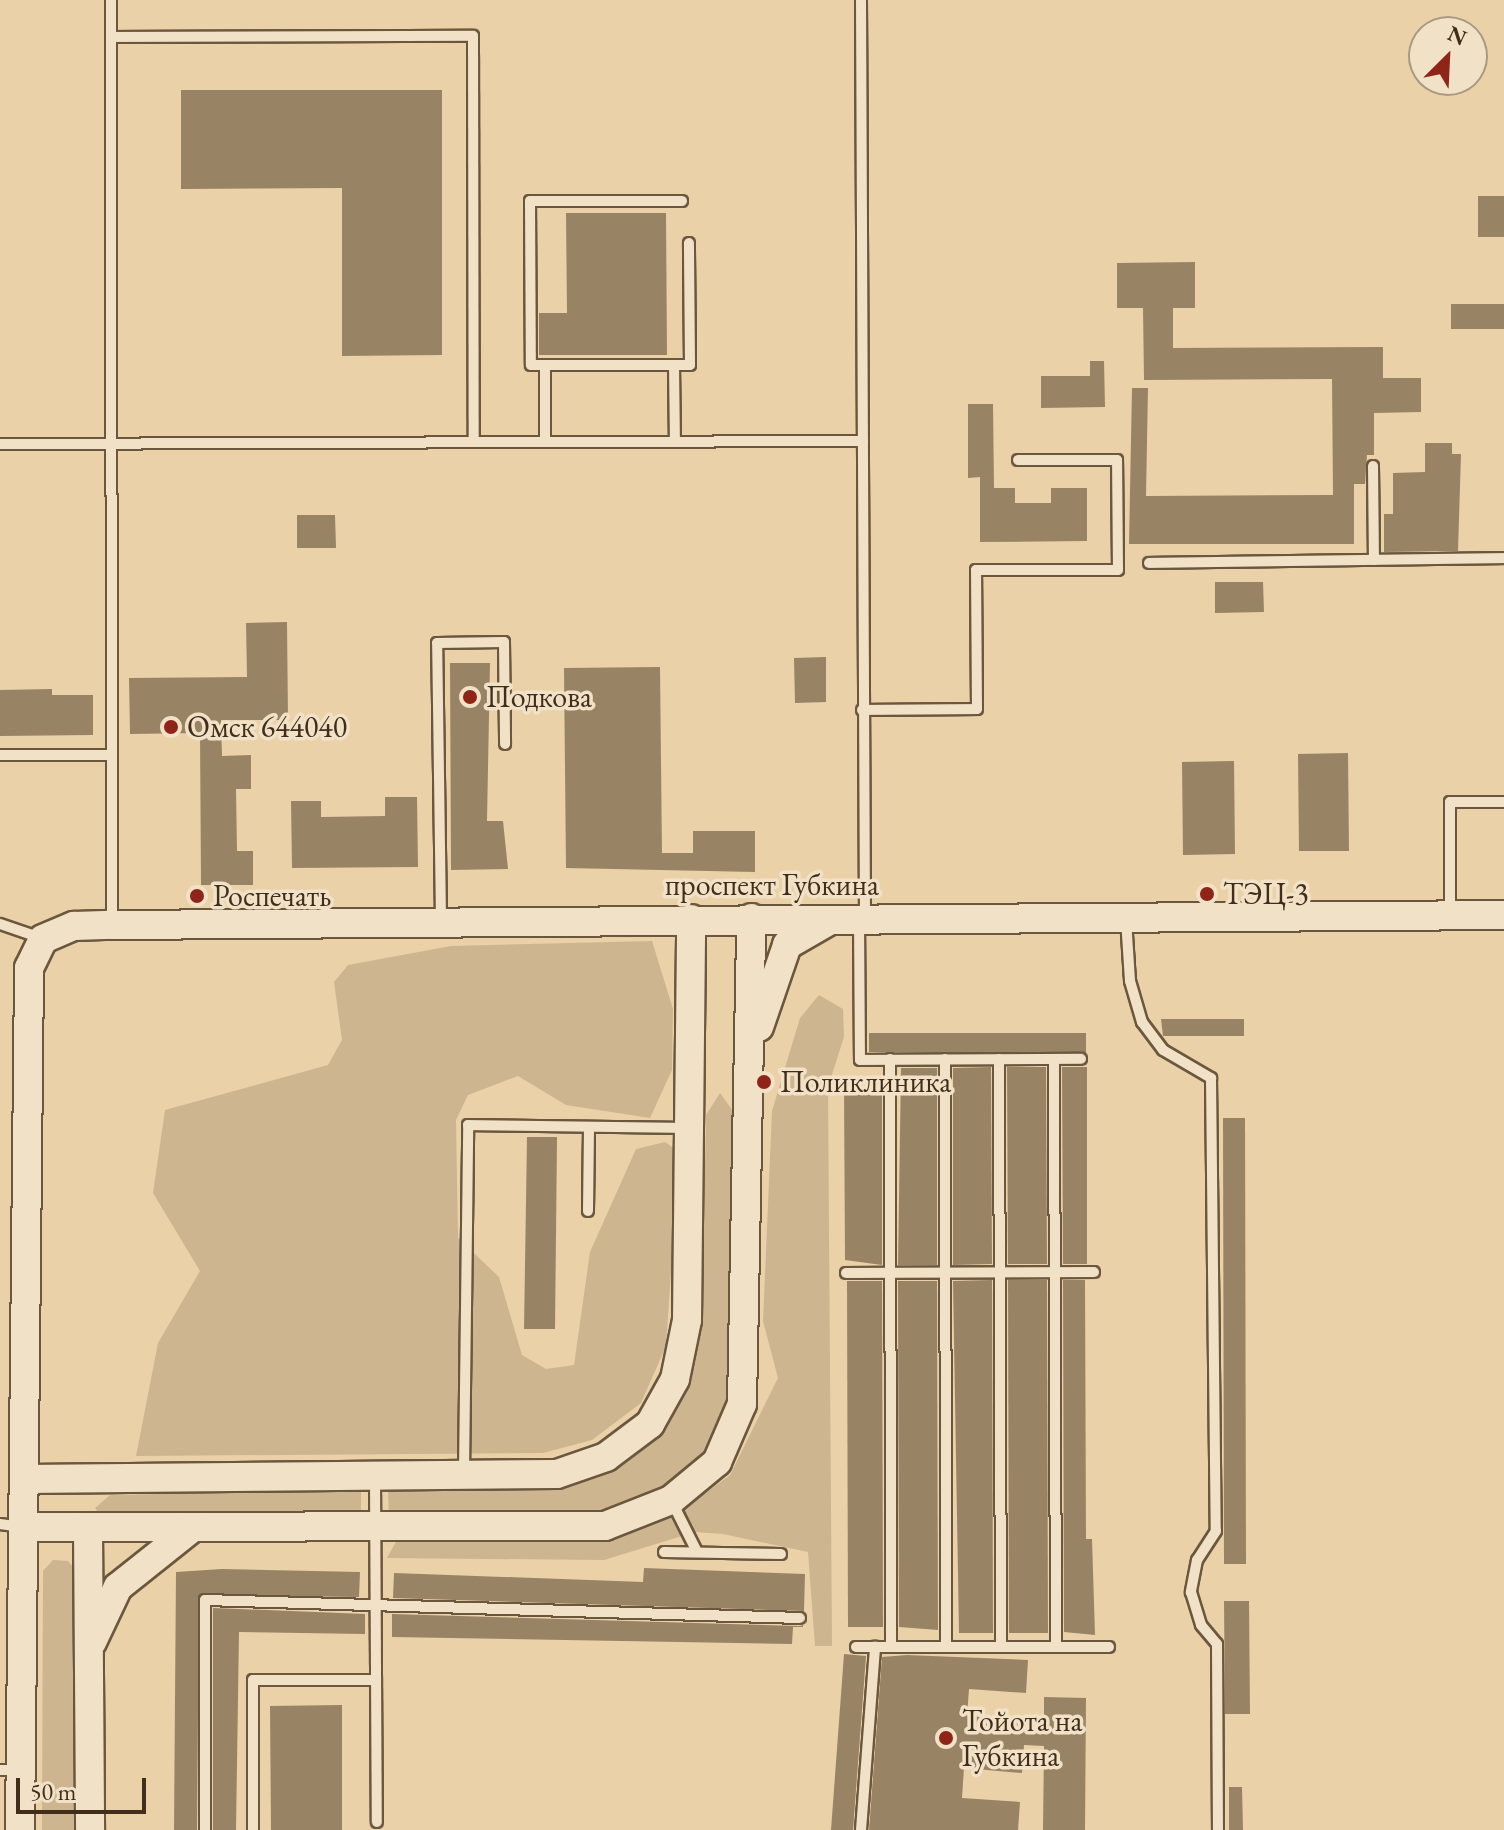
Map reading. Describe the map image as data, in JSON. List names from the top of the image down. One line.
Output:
{"streets":{"main road":["проспект Губкина"]},"places":["Подкова","Омск 644040","ТЭЦ-3","Роспечать","Поликлиника","Тойота на Губкина"],"scale_bar":"50 m","north":"top right"}
